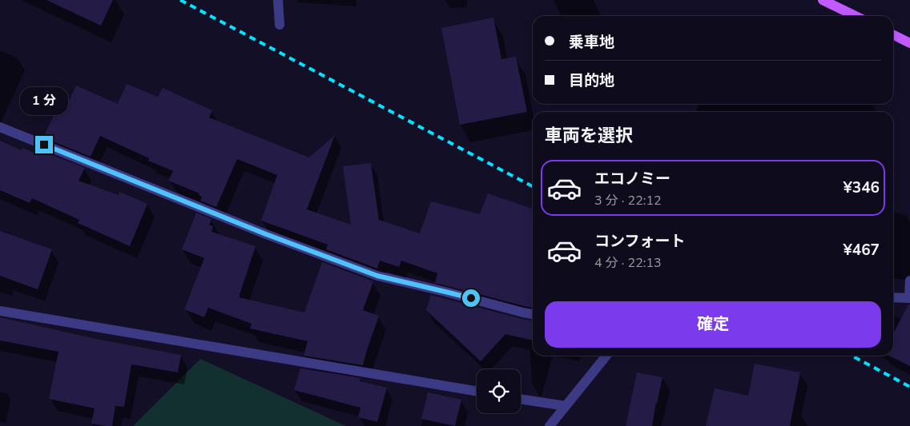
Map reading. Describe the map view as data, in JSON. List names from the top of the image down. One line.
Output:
{"page":{"banner":["乗車地","目的地"],"bubble":"1 分","heading":"車両を選択","list":[{"name":"エコノミー","note":"3 分 · 22:12","value":"¥346"},{"name":"コンフォート","note":"4 分 · 22:13","value":"¥467"}],"buttons":"確定"}}
